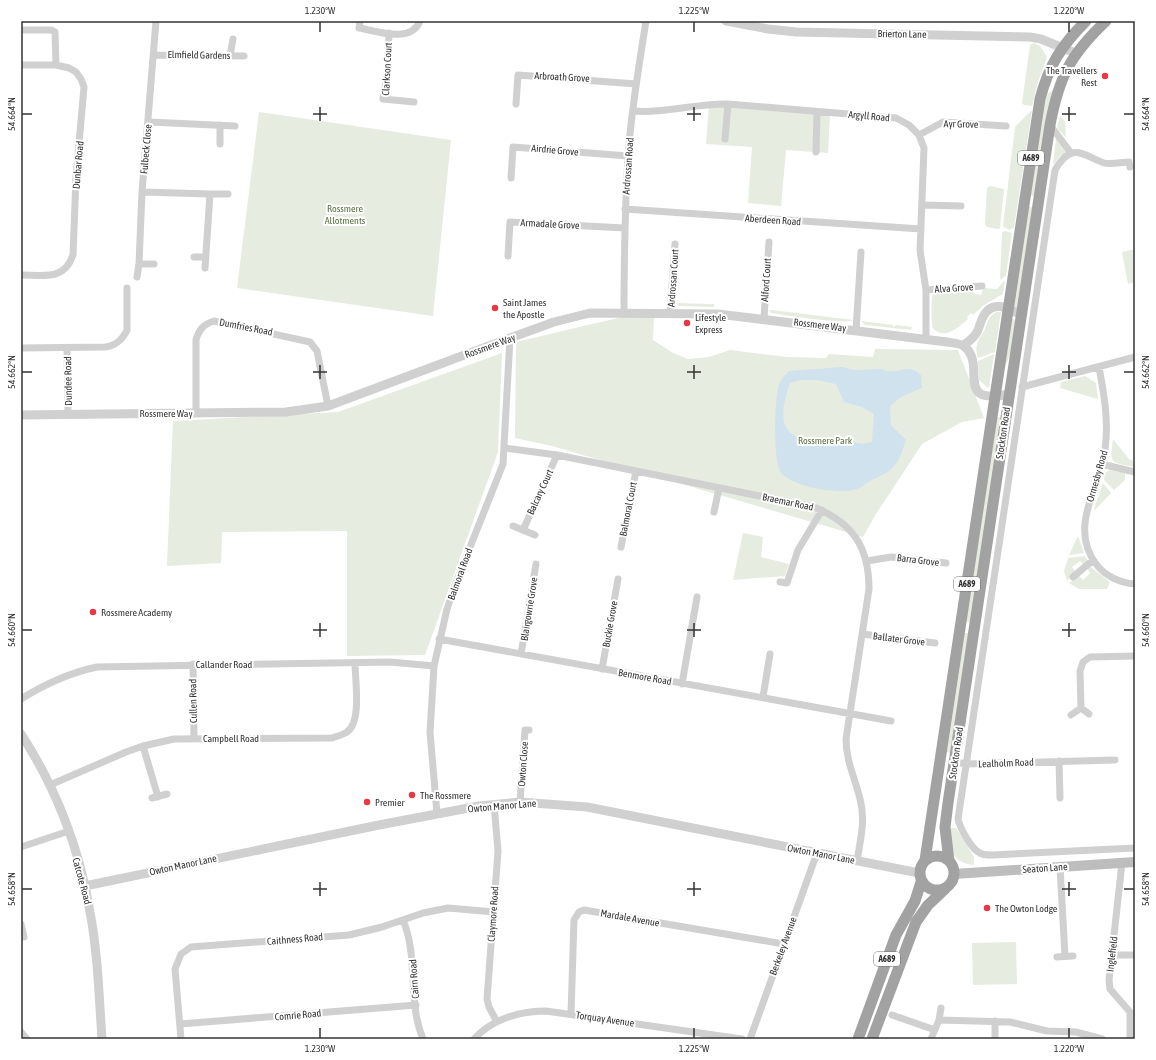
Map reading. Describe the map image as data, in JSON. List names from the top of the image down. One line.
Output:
{"streets":{"highway":["A689","Stockton Road"],"main road":["Seaton Lane"],"street":["Brierton Lane","Elmfield Gardens","Clarkson Court","Arbroath Grove","Argyll Road","Ayr Grove","Fulbeck Close","Airdrie Grove","Dunbar Road","Ardrossan Road","Aberdeen Road","Armadale Grove","Ardrossan Court","Alford Court","Alva Grove","Rossmere Way","Dumfries Road","Dundee Road","Ormesby Road","Balcary Court","Braemar Road","Balmoral Court","Barra Grove","Balmoral Road","Blairgowrie Grove","Buckie Grove","Ballater Grove","Callander Road","Benmore Road","Cullen Road","Campbell Road","Lealholm Road","Owton Close","Owton Manor Lane","Catcote Road","Claymore Road","Mardale Avenue","Caithness Road","Berkeley Avenue","Inglefield","Cairn Road","Comrie Road","Torquay Avenue"]},"crossings":[["Brierton Lane","Stockton Road"],["Elmfield Gardens","Fulbeck Close"],["Arbroath Grove","Ardrossan Road"],["Argyll Road","Ayr Grove"],["Argyll Road","Ardrossan Road"],["Airdrie Grove","Ardrossan Road"],["A689","Stockton Road"],["A689","Owton Manor Lane"],["A689","Seaton Lane"],["Ardrossan Road","Aberdeen Road"],["Ardrossan Road","Armadale Grove"],["Ardrossan Road","Rossmere Way"],["Ardrossan Court","Rossmere Way"],["Alford Court","Rossmere Way"],["Rossmere Way","Dumfries Road"],["Rossmere Way","Dundee Road"],["Rossmere Way","Balmoral Road"],["Stockton Road","Lealholm Road"],["Stockton Road","Owton Manor Lane"],["Stockton Road","Seaton Lane"],["Balcary Court","Braemar Road"],["Braemar Road","Balmoral Court"],["Braemar Road","Barra Grove"],["Braemar Road","Balmoral Road"],["Braemar Road","Ballater Grove"],["Braemar Road","Benmore Road"],["Braemar Road","Owton Manor Lane"],["Balmoral Road","Callander Road"],["Balmoral Road","Benmore Road"],["Balmoral Road","Owton Manor Lane"],["Blairgowrie Grove","Benmore Road"],["Buckie Grove","Benmore Road"],["Callander Road","Cullen Road"],["Callander Road","Campbell Road"],["Cullen Road","Campbell Road"],["Campbell Road","Catcote Road"],["Owton Close","Owton Manor Lane"],["Owton Manor Lane","Seaton Lane"],["Owton Manor Lane","Catcote Road"],["Owton Manor Lane","Claymore Road"],["Owton Manor Lane","Berkeley Avenue"],["Seaton Lane","Inglefield"],["Claymore Road","Caithness Road"],["Claymore Road","Torquay Avenue"],["Mardale Avenue","Berkeley Avenue"],["Mardale Avenue","Torquay Avenue"],["Caithness Road","Cairn Road"],["Caithness Road","Comrie Road"],["Cairn Road","Comrie Road"]],"parks":["Rossmere Allotments","Rossmere Park"],"places":["The Travellers Rest","Saint James the Apostle","Lifestyle Express","Rossmere Academy","The Rossmere","Premier","The Owton Lodge"],"coordinates":["1.230°W","1.225°W","1.220°W","54.664°N","54.662°N","54.660°N","54.658°N"]}
